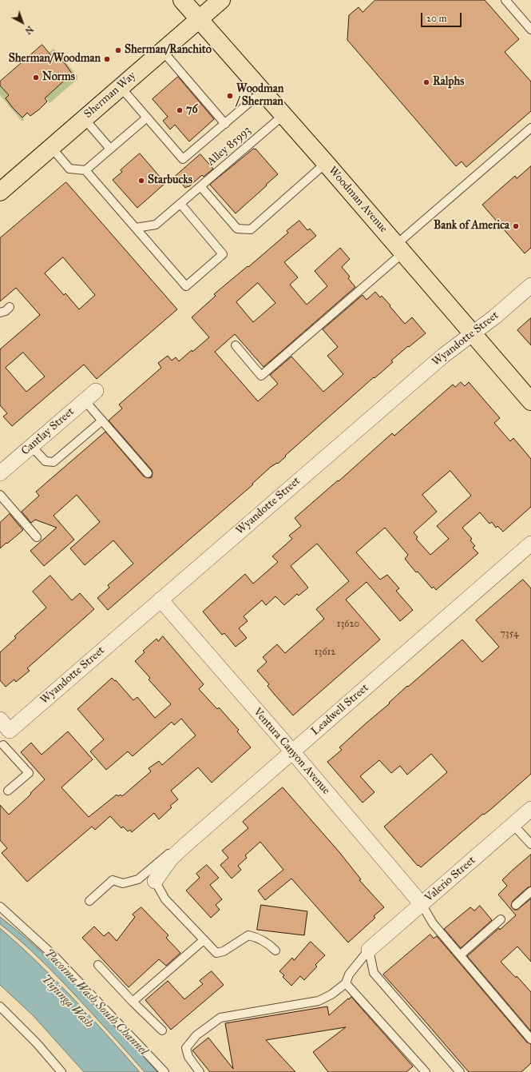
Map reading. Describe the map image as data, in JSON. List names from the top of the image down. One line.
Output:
{"streets":{"main road":["Sherman Way","Woodman Avenue"],"street":["Wyandotte Street","Cantlay Street","Leadwell Street","Ventura Canyon Avenue","Valerio Street"],"lane":["Alley 85993"]},"crossings":[["Sherman Way","Woodman Avenue"],["Alley 85993","Woodman Avenue"],["Woodman Avenue","Wyandotte Street"],["Wyandotte Street","Ventura Canyon Avenue"],["Leadwell Street","Ventura Canyon Avenue"],["Ventura Canyon Avenue","Valerio Street"]],"water":["Tujunga Wash","Pacoima Wash South Channel"],"places":["Sherman/Ranchito","Sherman/Woodman","Norms","Ralphs","Woodman / Sherman","76","Starbucks","Bank of America"],"house_numbers":["13620","7354","13612"],"scale_bar":"20 m","north":"bottom right"}
